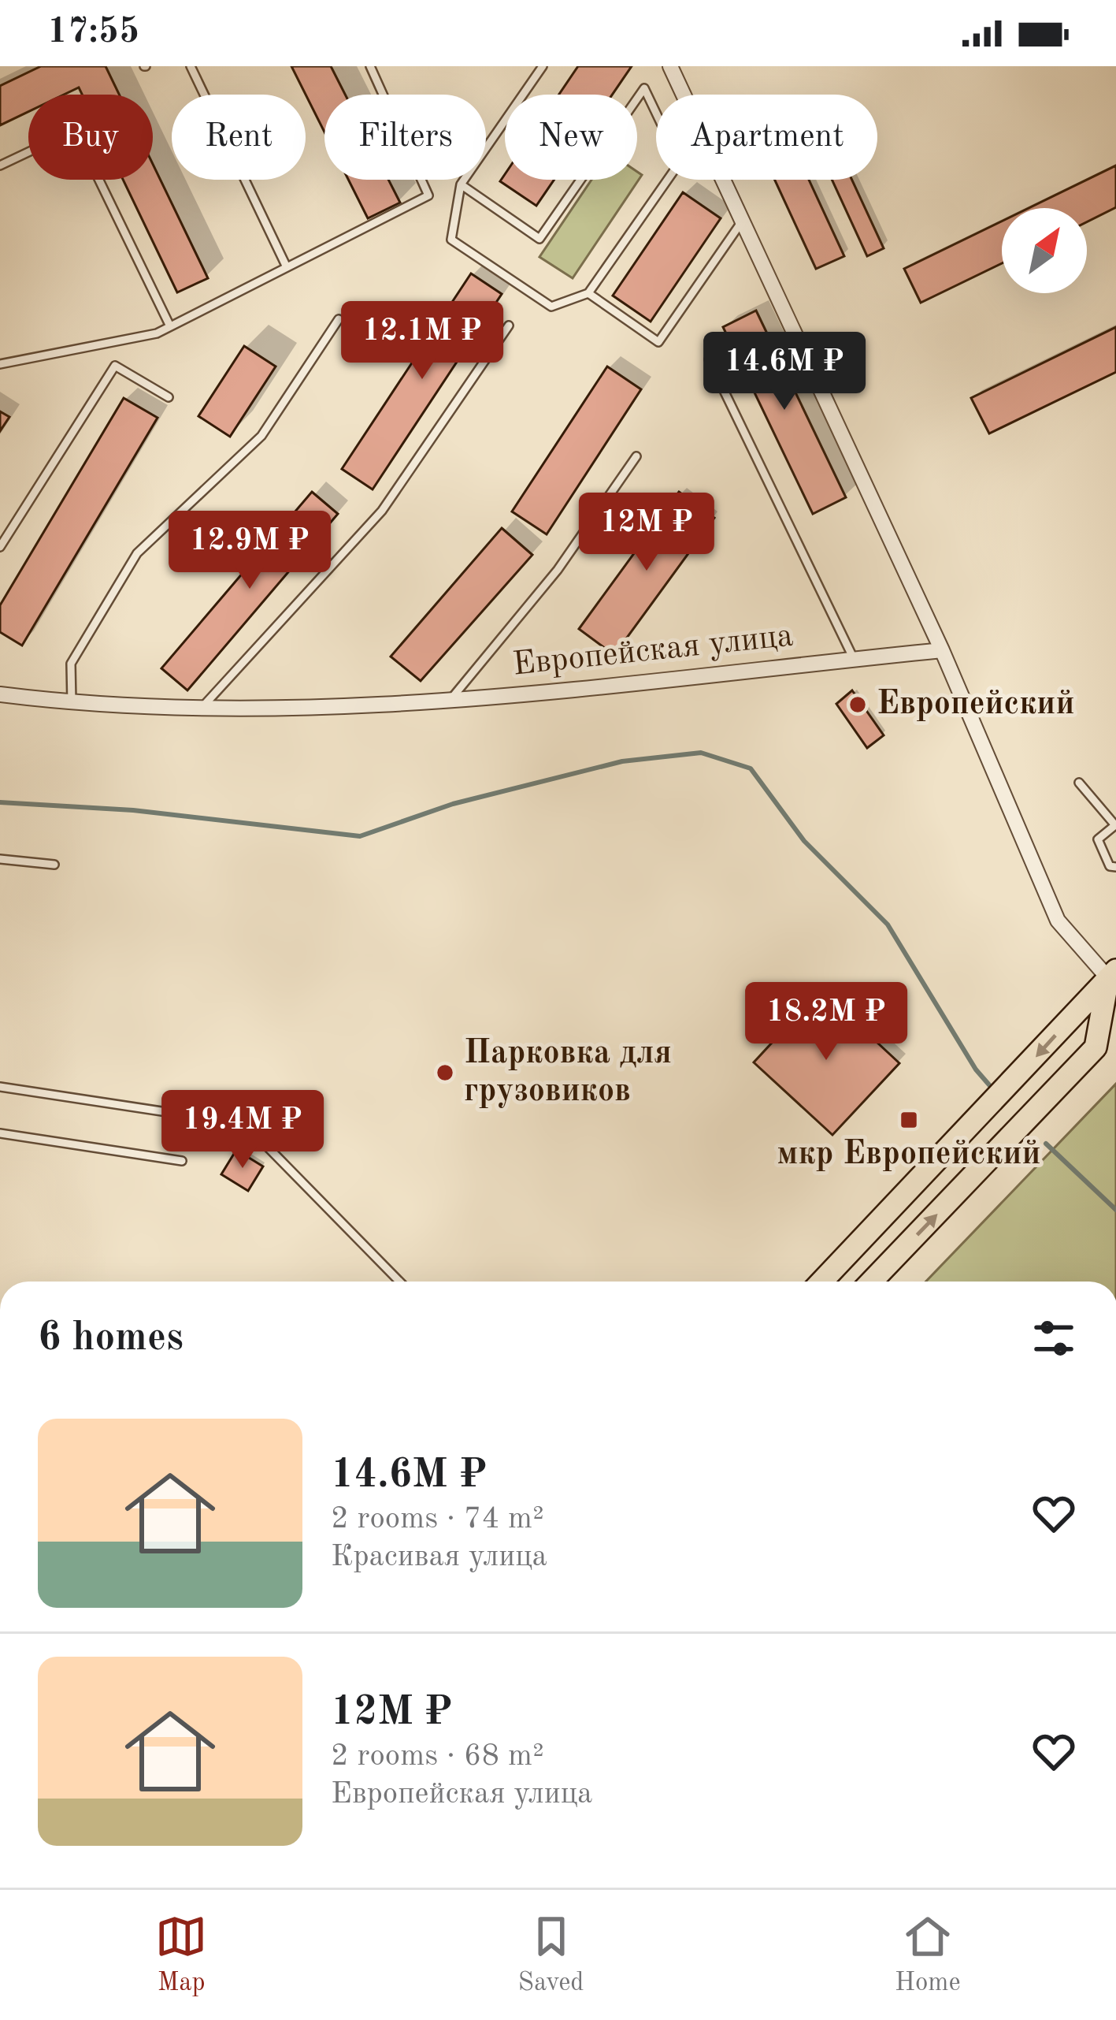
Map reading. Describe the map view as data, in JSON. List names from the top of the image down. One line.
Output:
{"streets":{"street":["Европейская улица"]},"places":{"other":["Европейский","Парковка для грузовиков"],"transit":["мкр Европейский"]},"north":"top right","page":{"status":"17:55","chip":["Buy","Rent","Filters","New","Apartment"],"price":["12.1M ₽","14.6M ₽","12M ₽","12.9M ₽","18.2M ₽","19.4M ₽"],"heading":"6 homes","list":[{"name":"14.6M ₽","note":"2 rooms · 74 m² · Красивая улица"},{"name":"12M ₽","note":"2 rooms · 68 m² · Европейская улица"}],"tabs":["Map","Saved","Home"]}}
